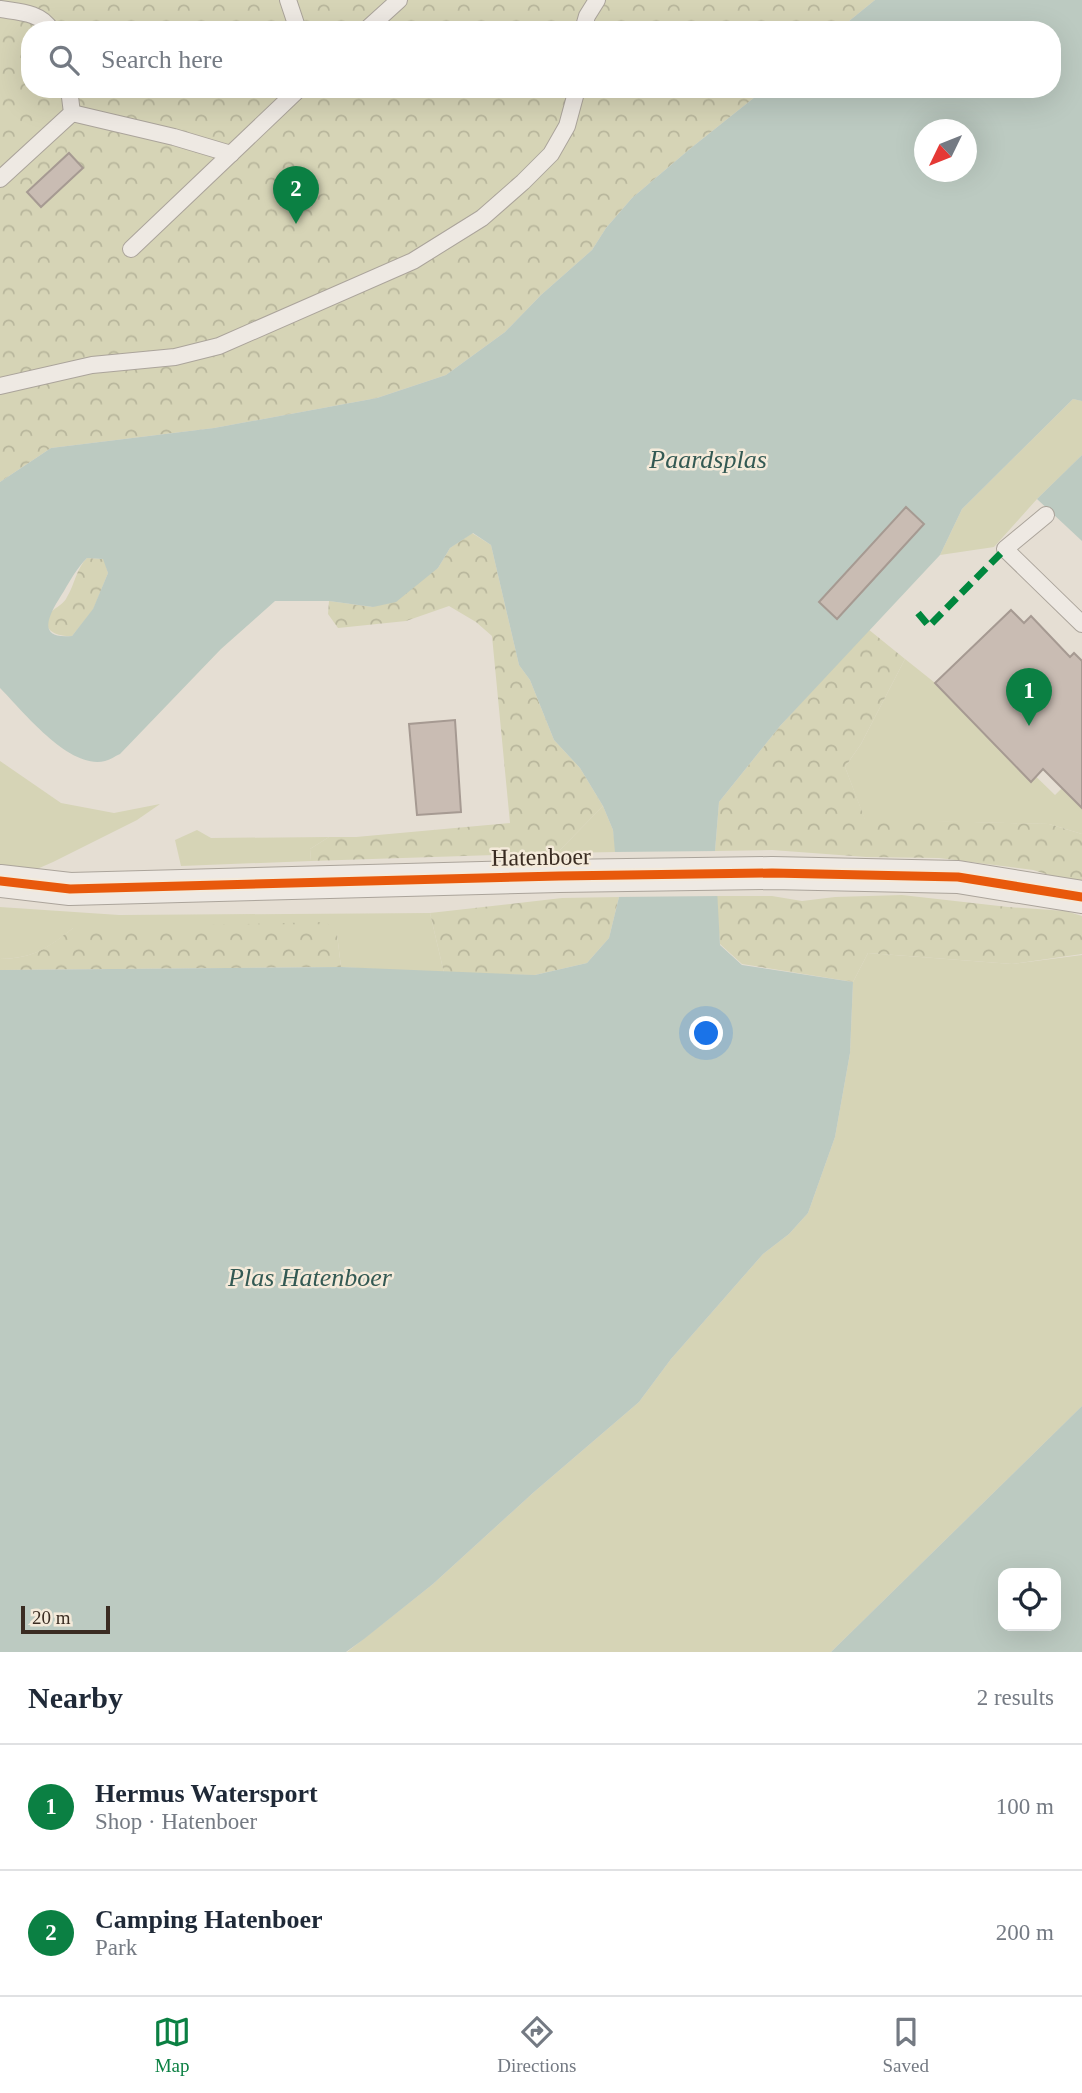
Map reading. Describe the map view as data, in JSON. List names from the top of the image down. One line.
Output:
{"streets":{"street":["Hatenboer"]},"water":["Paardsplas","Plas Hatenboer"],"scale_bar":"20 m","north":"bottom left","page":{"search":"Search here","pins":["2","1"],"scale":"20 m","heading":["Nearby","2 results"],"list":[{"mark":"1","name":"Hermus Watersport","note":"Shop · Hatenboer","value":"100 m"},{"mark":"2","name":"Camping Hatenboer","note":"Park","value":"200 m"}],"nav":["Map","Directions","Saved"]}}
